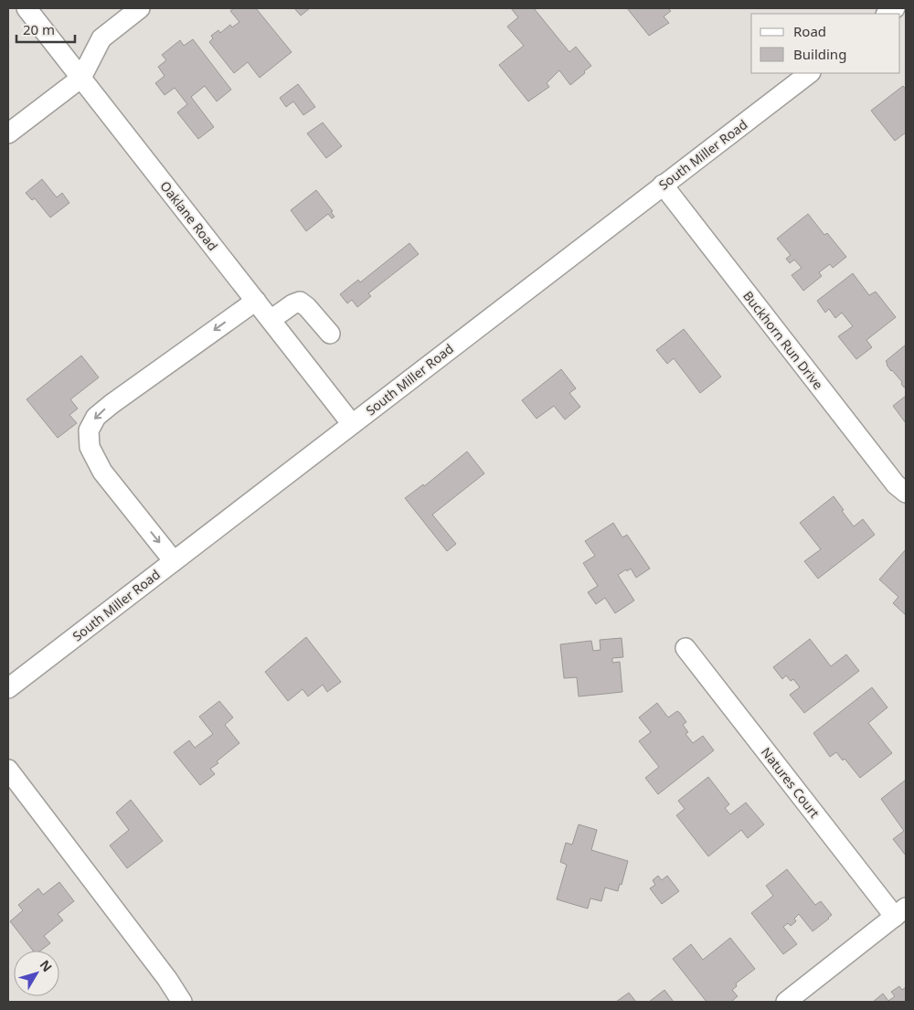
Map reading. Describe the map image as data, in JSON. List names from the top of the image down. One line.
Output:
{"streets":{"street":["South Miller Road","Oaklane Road","Buckhorn Run Drive","Natures Court"]},"crossings":[["South Miller Road","Oaklane Road"],["South Miller Road","Buckhorn Run Drive"]],"legend":["Road","Building"],"scale_bar":"20 m","north":"top right"}
